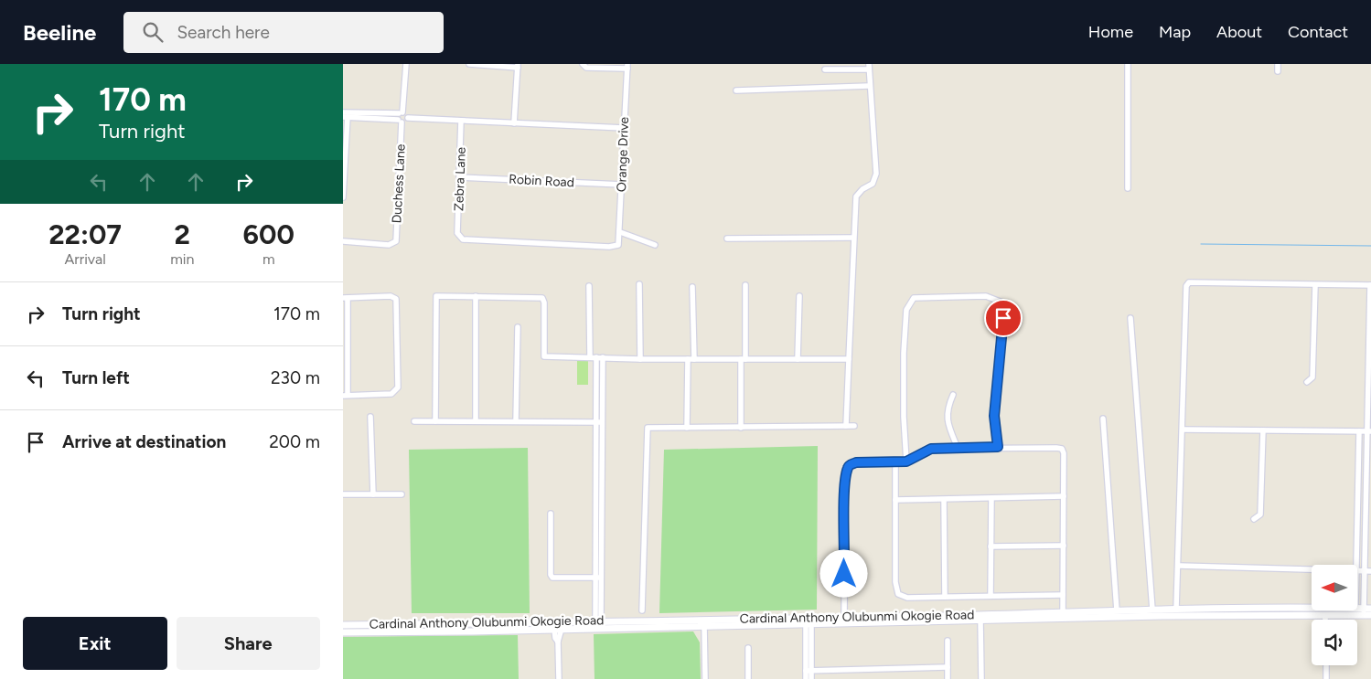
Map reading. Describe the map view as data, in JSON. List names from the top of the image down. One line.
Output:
{"streets":{"street":["Orange Drive","Zebra Lane","Robin Road","Duchess Lane","Cardinal Anthony Olubunmi Okogie Road"]},"crossings":[["Orange Drive","Zebra Lane"],["Orange Drive","Robin Road"],["Zebra Lane","Robin Road"]],"north":"left","page":{"header":"Beeline","search":"Search here","nav":["Home","Map","About","Contact"],"turn":["170 m","Turn right"],"eta":["22:07","Arrival","2","min","600","m"],"list":[{"name":"Turn right","value":"170 m"},{"name":"Turn left","value":"230 m"},{"name":"Arrive at destination","value":"200 m"}],"buttons":["Exit","Share"]}}
